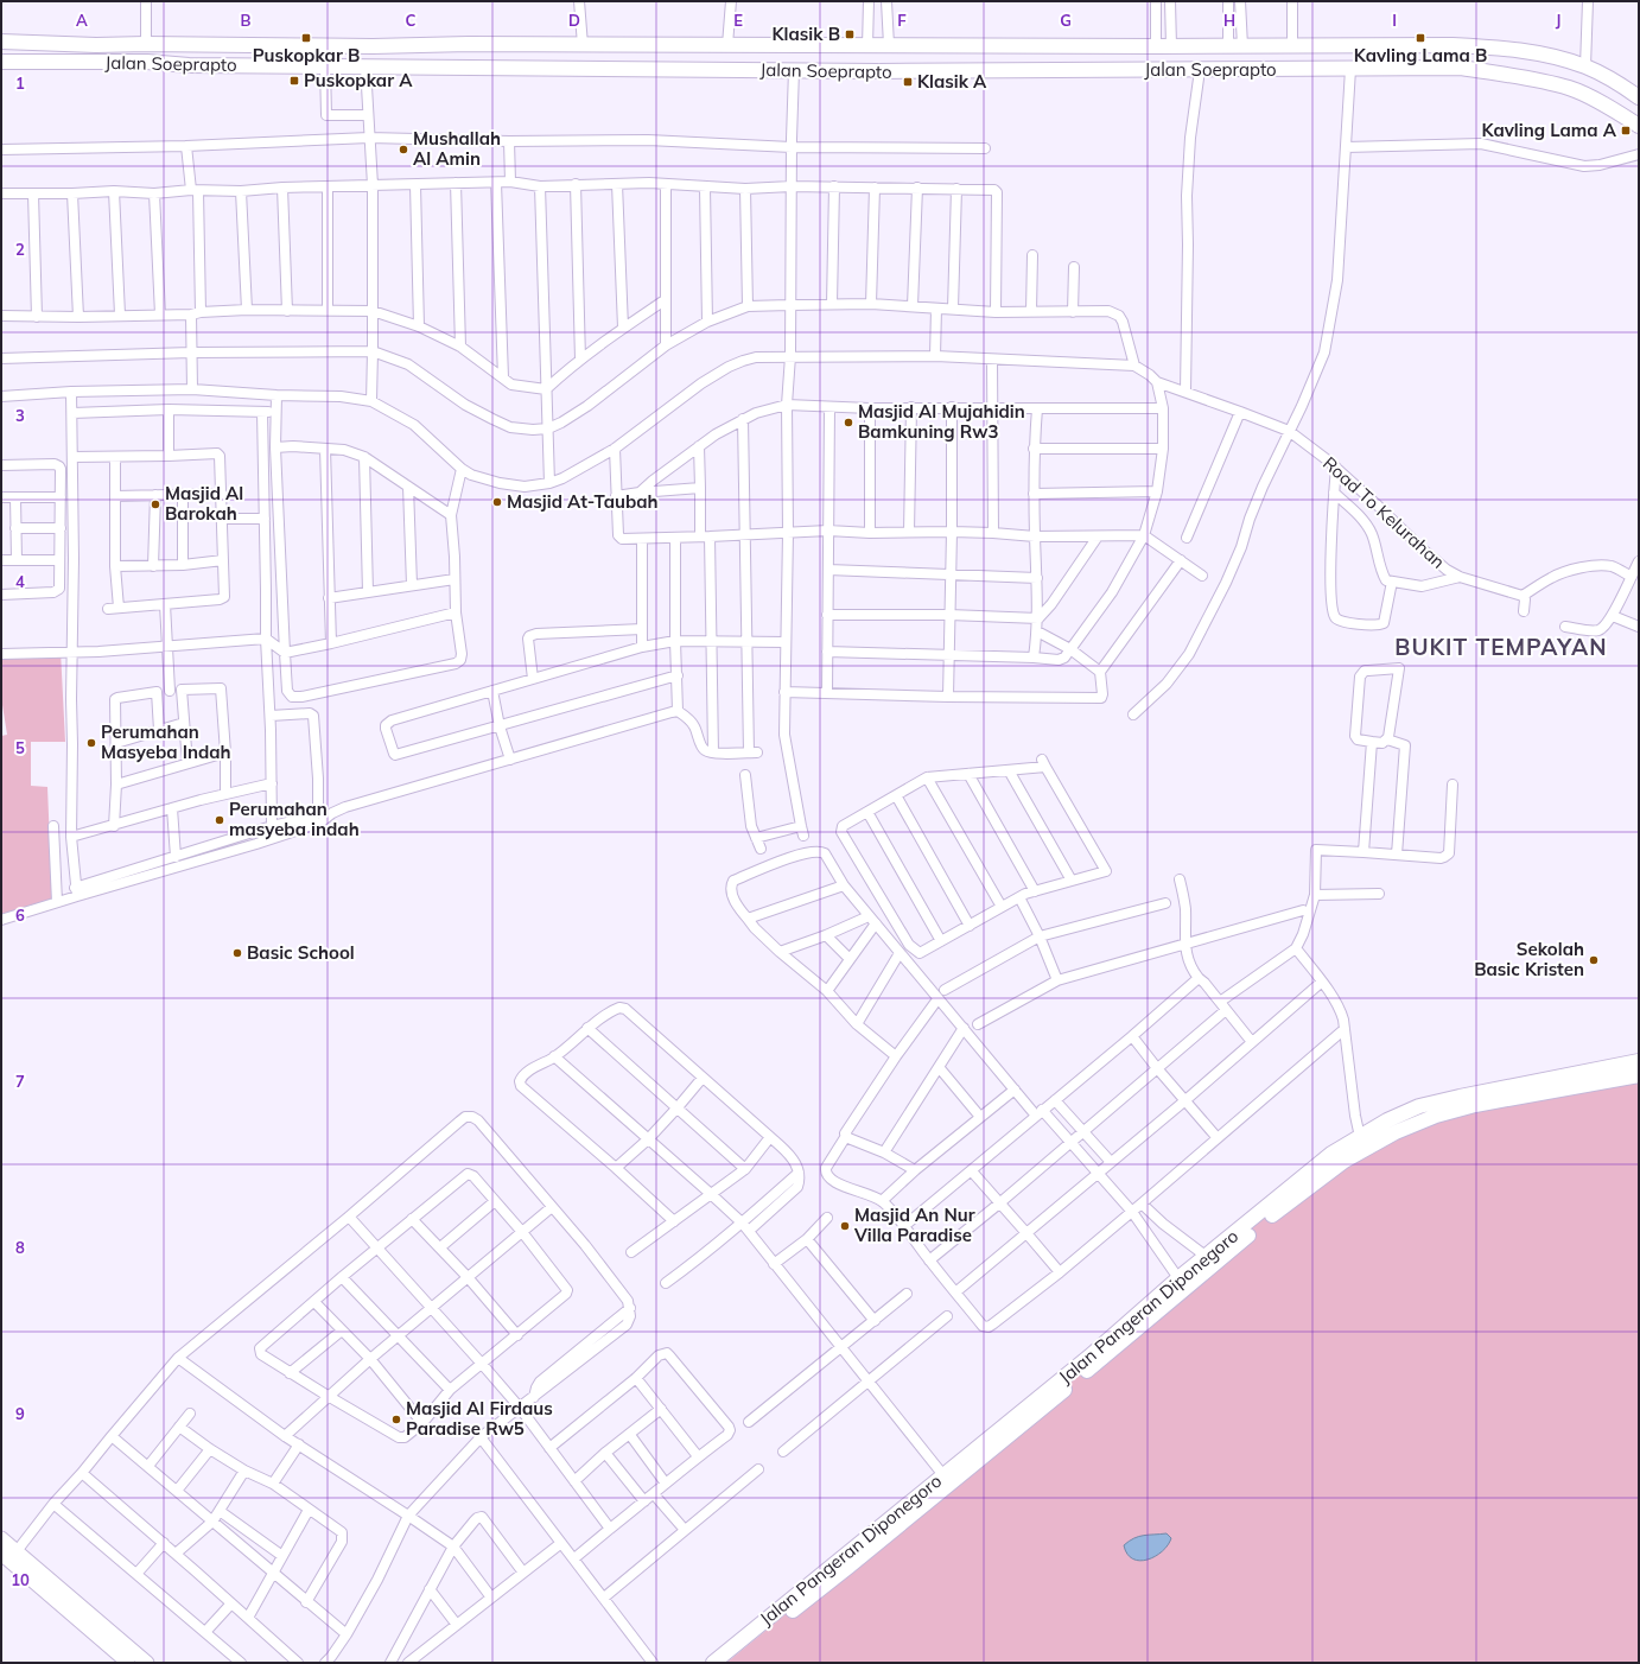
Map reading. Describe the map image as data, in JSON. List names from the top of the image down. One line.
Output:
{"streets":{"highway":["Jalan Soeprapto","Jalan Pangeran Diponegoro"],"street":["Road To Kelurahan"]},"districts":["BUKIT TEMPAYAN"],"places":{"transit":["Klasik B","Puskopkar B","Kavling Lama B","Puskopkar A","Klasik A","Kavling Lama A"],"other":["Mushallah Al Amin","Masjid Al Mujahidin Bamkuning Rw3","Masjid At-Taubah","Masjid Al Barokah","Perumahan Masyeba Indah","Perumahan masyeba indah","Basic School","Sekolah Basic Kristen","Masjid An Nur Villa Paradise","Masjid Al Firdaus Paradise Rw5"]},"grid":{"columns":["A","B","C","D","E","F","G","H","I","J"],"rows":["1","2","3","4","5","6","7","8","9","10"]}}
